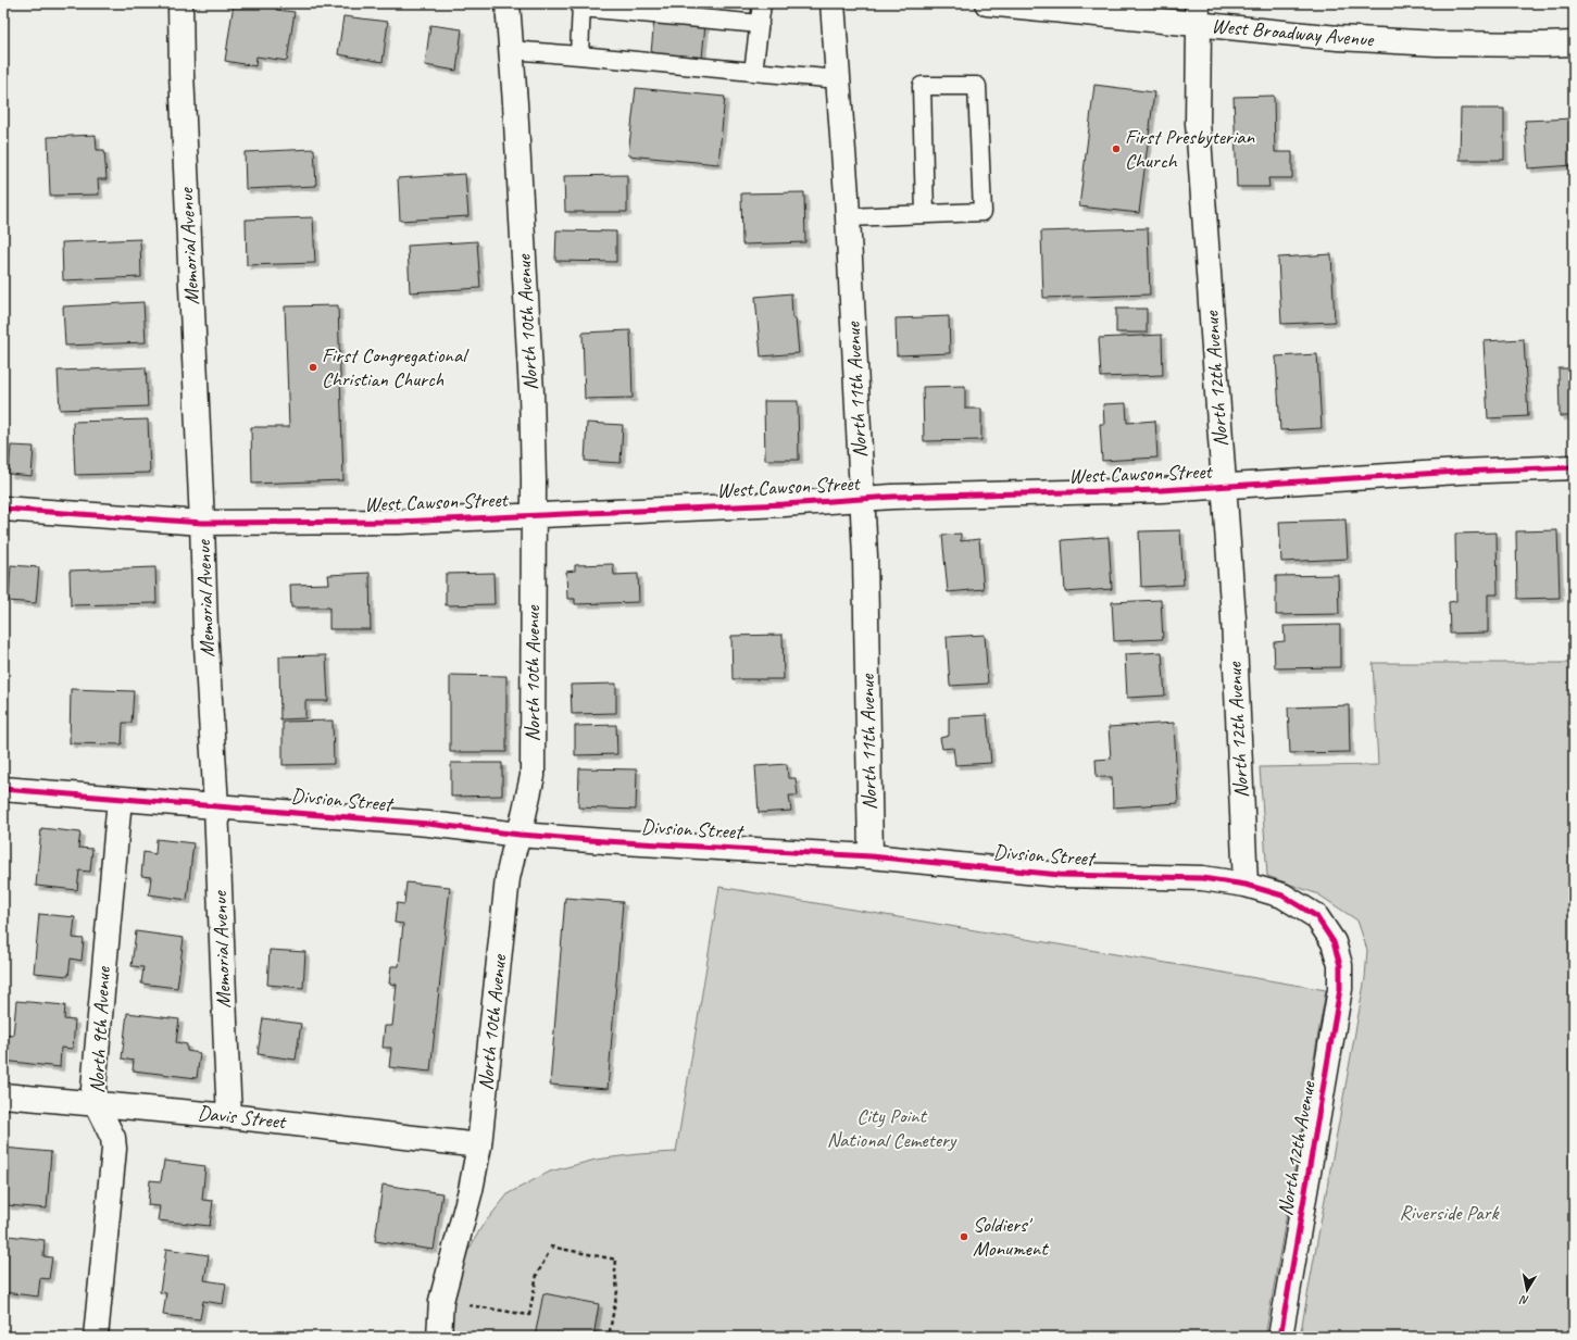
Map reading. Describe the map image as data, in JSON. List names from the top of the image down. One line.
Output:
{"streets":{"street":["West Broadway Avenue","Memorial Avenue","North 10th Avenue","North 12th Avenue","North 11th Avenue","West Cawson Street","Divsion Street","North 9th Avenue","Davis Street"]},"crossings":[["West Broadway Avenue","North 12th Avenue"],["Memorial Avenue","West Cawson Street"],["Memorial Avenue","Divsion Street"],["Memorial Avenue","Davis Street"],["North 10th Avenue","West Cawson Street"],["North 10th Avenue","Divsion Street"],["North 10th Avenue","Davis Street"],["North 12th Avenue","West Cawson Street"],["North 12th Avenue","Divsion Street"],["North 11th Avenue","West Cawson Street"],["North 11th Avenue","Divsion Street"],["Divsion Street","North 9th Avenue"],["North 9th Avenue","Davis Street"]],"parks":["City Point National Cemetery","Riverside Park"],"places":["First Presbyterian Church","First Congregational Christian Church","Soldiers' Monument"],"north":"bottom"}
